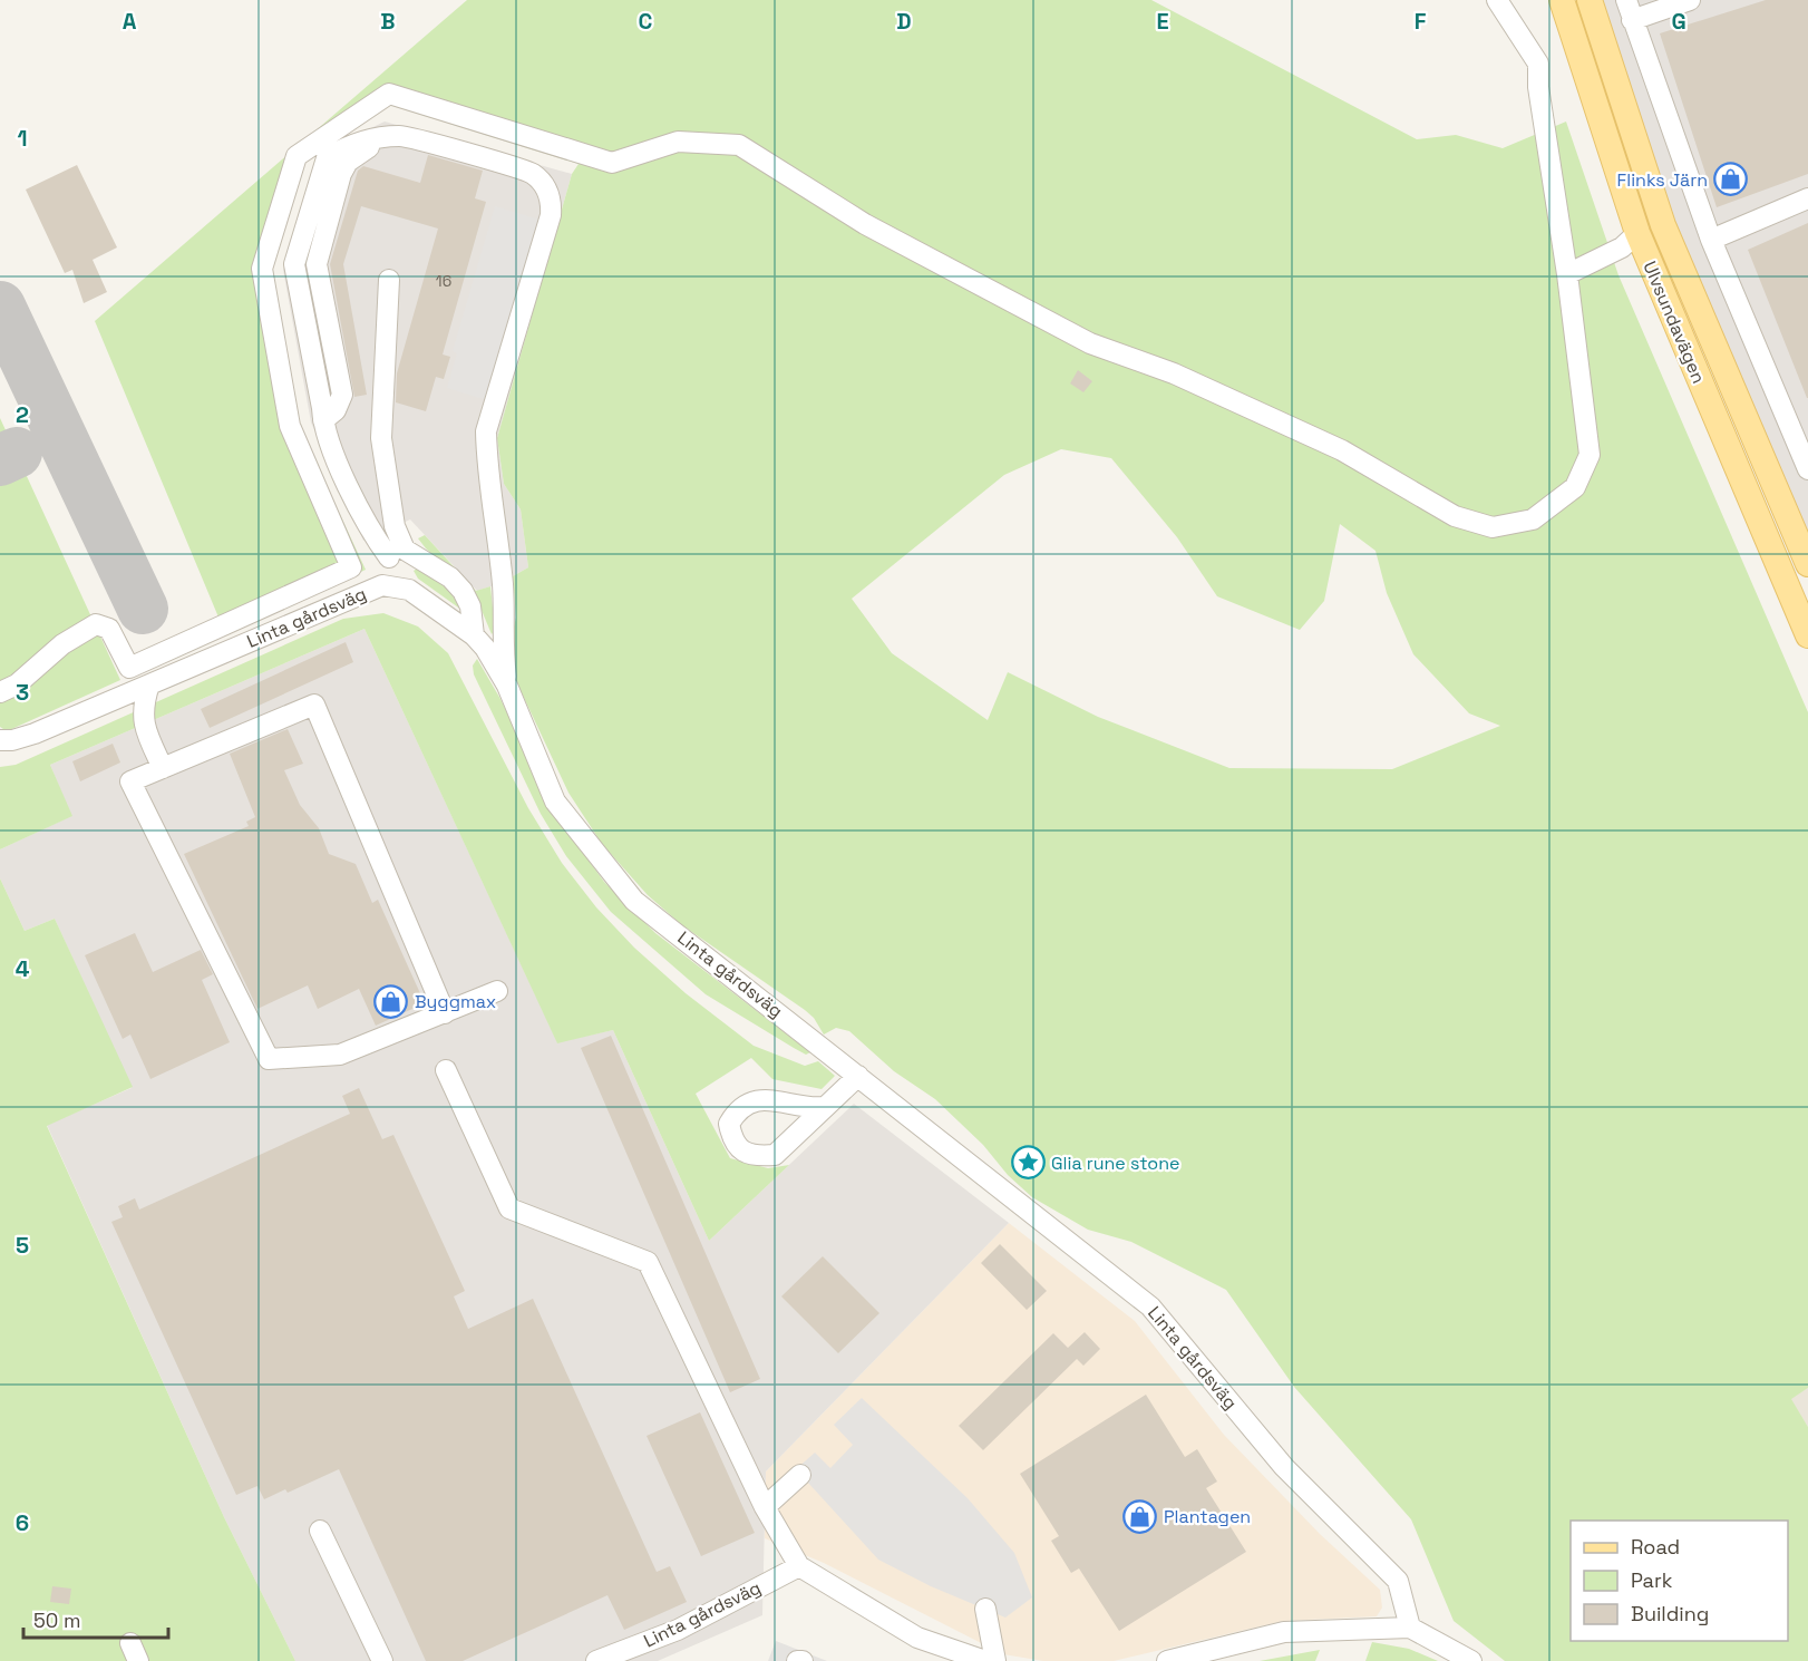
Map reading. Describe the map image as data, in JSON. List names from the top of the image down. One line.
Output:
{"streets":{"main road":["Ulvsundavägen"],"street":["Linta gårdsväg"]},"places":{"shop":["Flinks Järn","Byggmax","Plantagen"],"place":["Glia rune stone"]},"house_numbers":["16"],"legend":["Road","Park","Building"],"scale_bar":"50 m","grid":{"columns":["A","B","C","D","E","F","G"],"rows":["1","2","3","4","5","6"]}}
